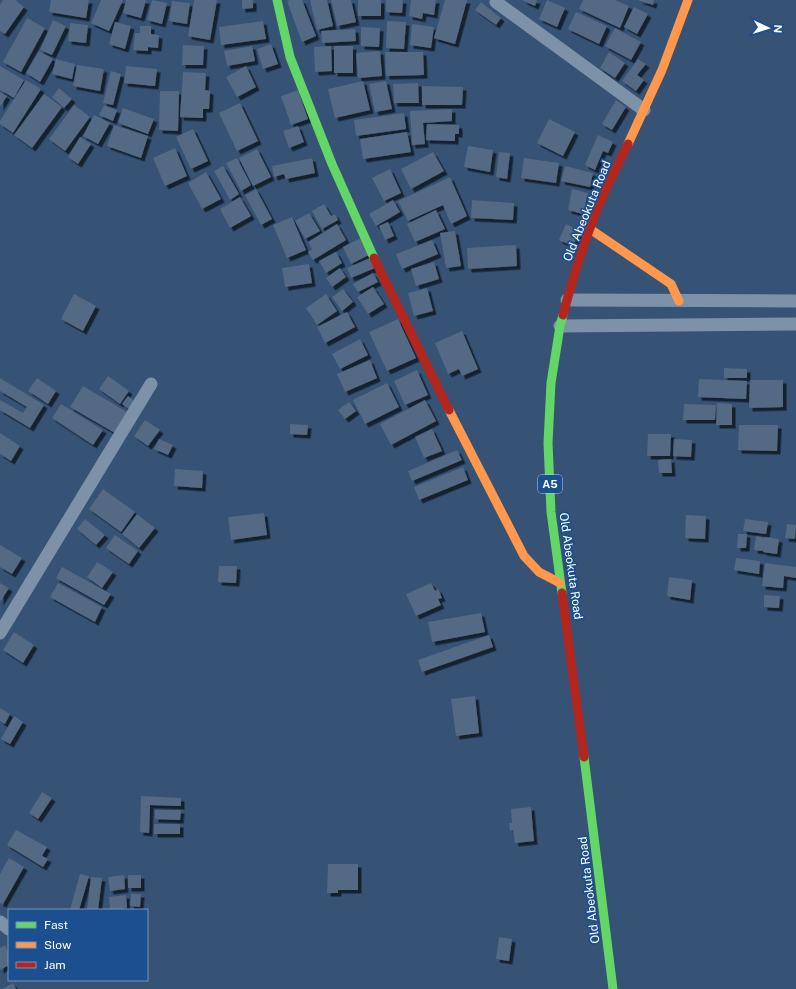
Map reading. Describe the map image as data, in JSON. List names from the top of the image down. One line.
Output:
{"streets":{"main road":["Old Abeokuta Road","A5"]},"legend":["Fast","Slow","Jam"],"north":"right"}
